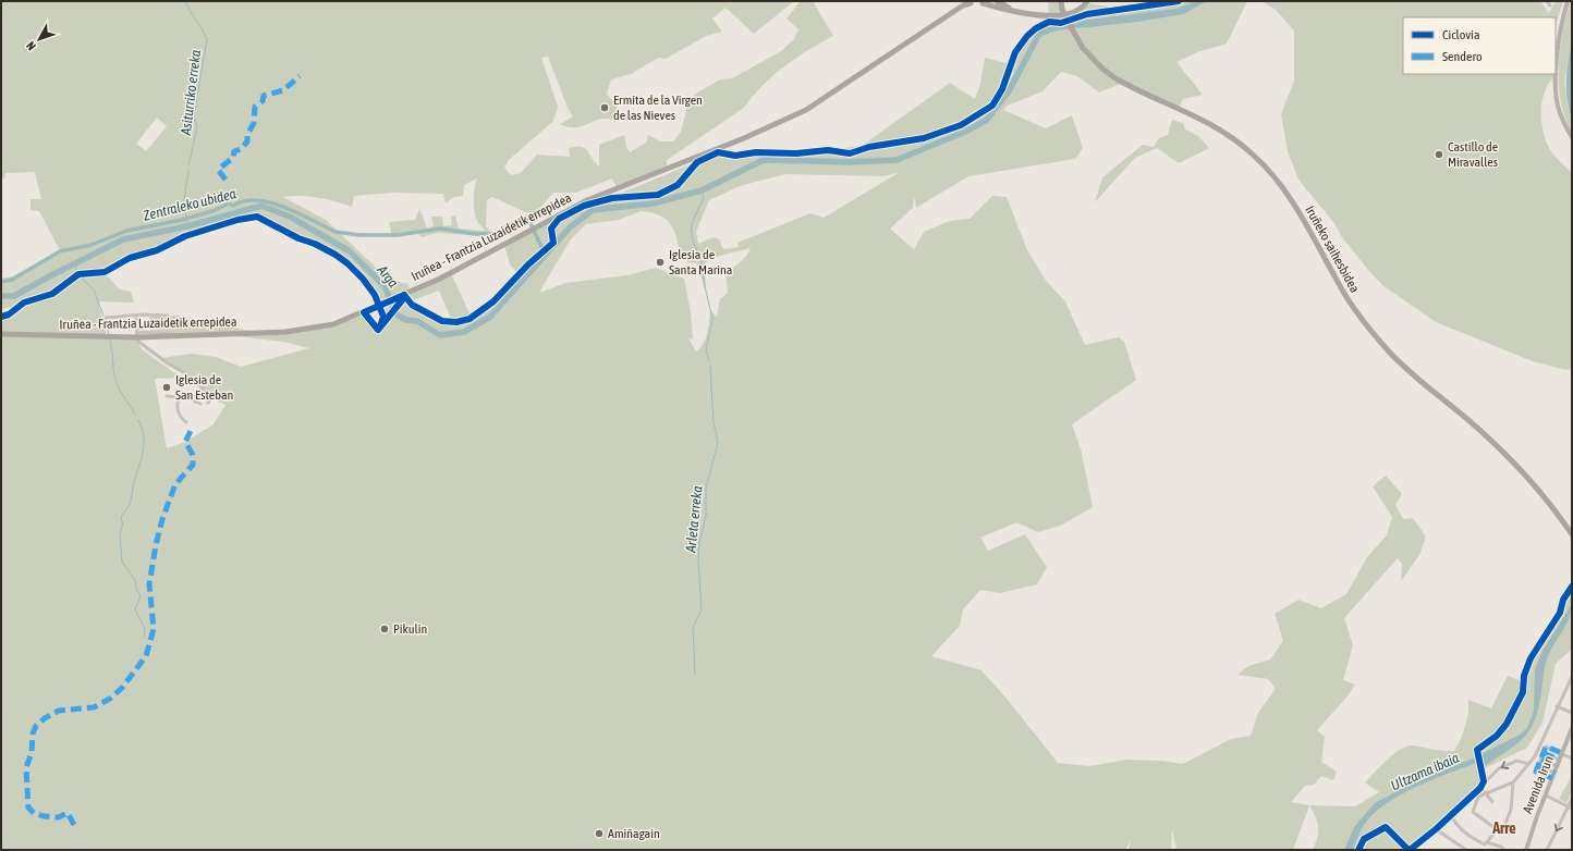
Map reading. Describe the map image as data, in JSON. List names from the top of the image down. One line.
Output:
{"streets":{"highway":["Iruñea - Frantzia Luzaidetik errepidea","Iruñeko saihesbidea"],"main road":["Avenida Irun"]},"districts":["Arre"],"water":["Asiturriko erreka","Zentraleko ubidea","Arga","Arleta erreka","Ultzama ibaia"],"places":["Ermita de la Virgen de las Nieves","Castillo de Miravalles","Iglesia de Santa Marina","Iglesia de San Esteban","Pikulin","Amiñagain"],"legend":["Ciclovía","Sendero"],"north":"bottom left"}
